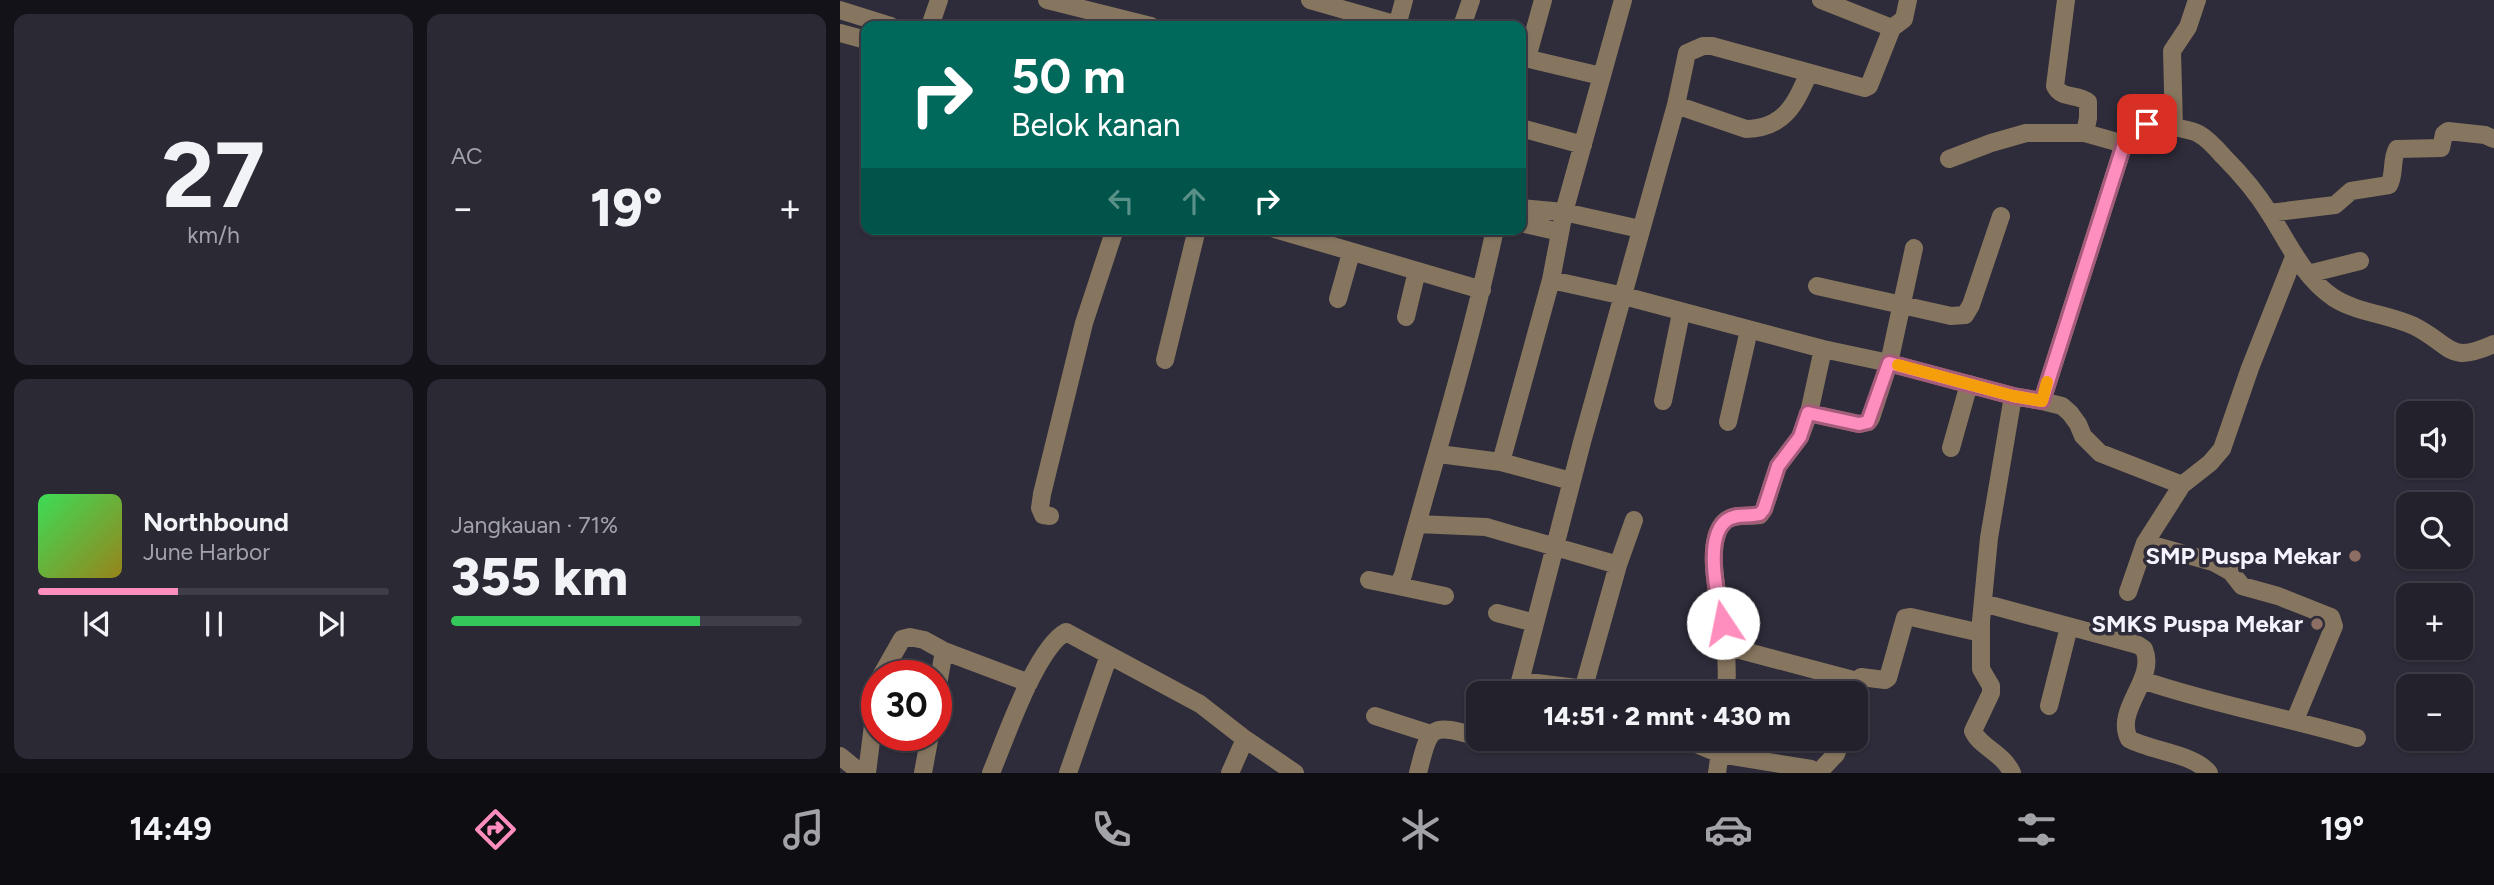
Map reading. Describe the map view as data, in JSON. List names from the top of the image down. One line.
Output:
{"places":["SMP Puspa Mekar","SMKS Puspa Mekar"],"page":{"tile":[["27","km/h"],"AC",["Jangkauan · 71%","355 km"]],"turn":["50 m","Belok kanan"],"heat":["−","19°","+"],"map_buttons":["+","−"],"song":["Northbound","June Harbor"],"limit":"30","trip":"14:51 · 2 mnt · 430 m","tabs":["14:49","19°"]}}
